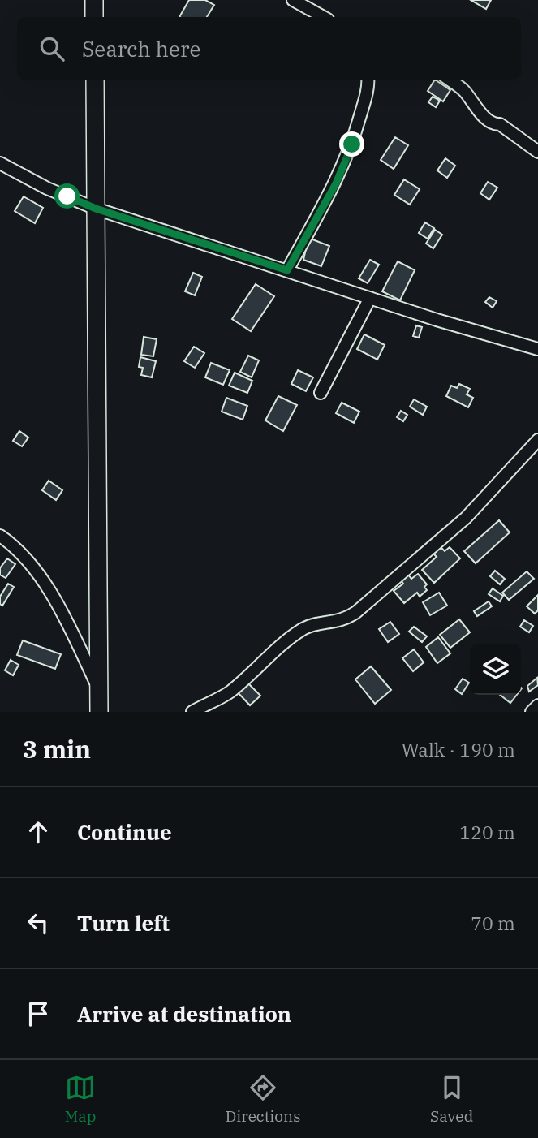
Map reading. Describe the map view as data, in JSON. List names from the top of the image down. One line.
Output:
{"page":{"search":"Search here","heading":["3 min","Walk · 190 m"],"list":[["Continue","120 m"],["Turn left","70 m"],"Arrive at destination"],"nav":["Map","Directions","Saved"]}}
